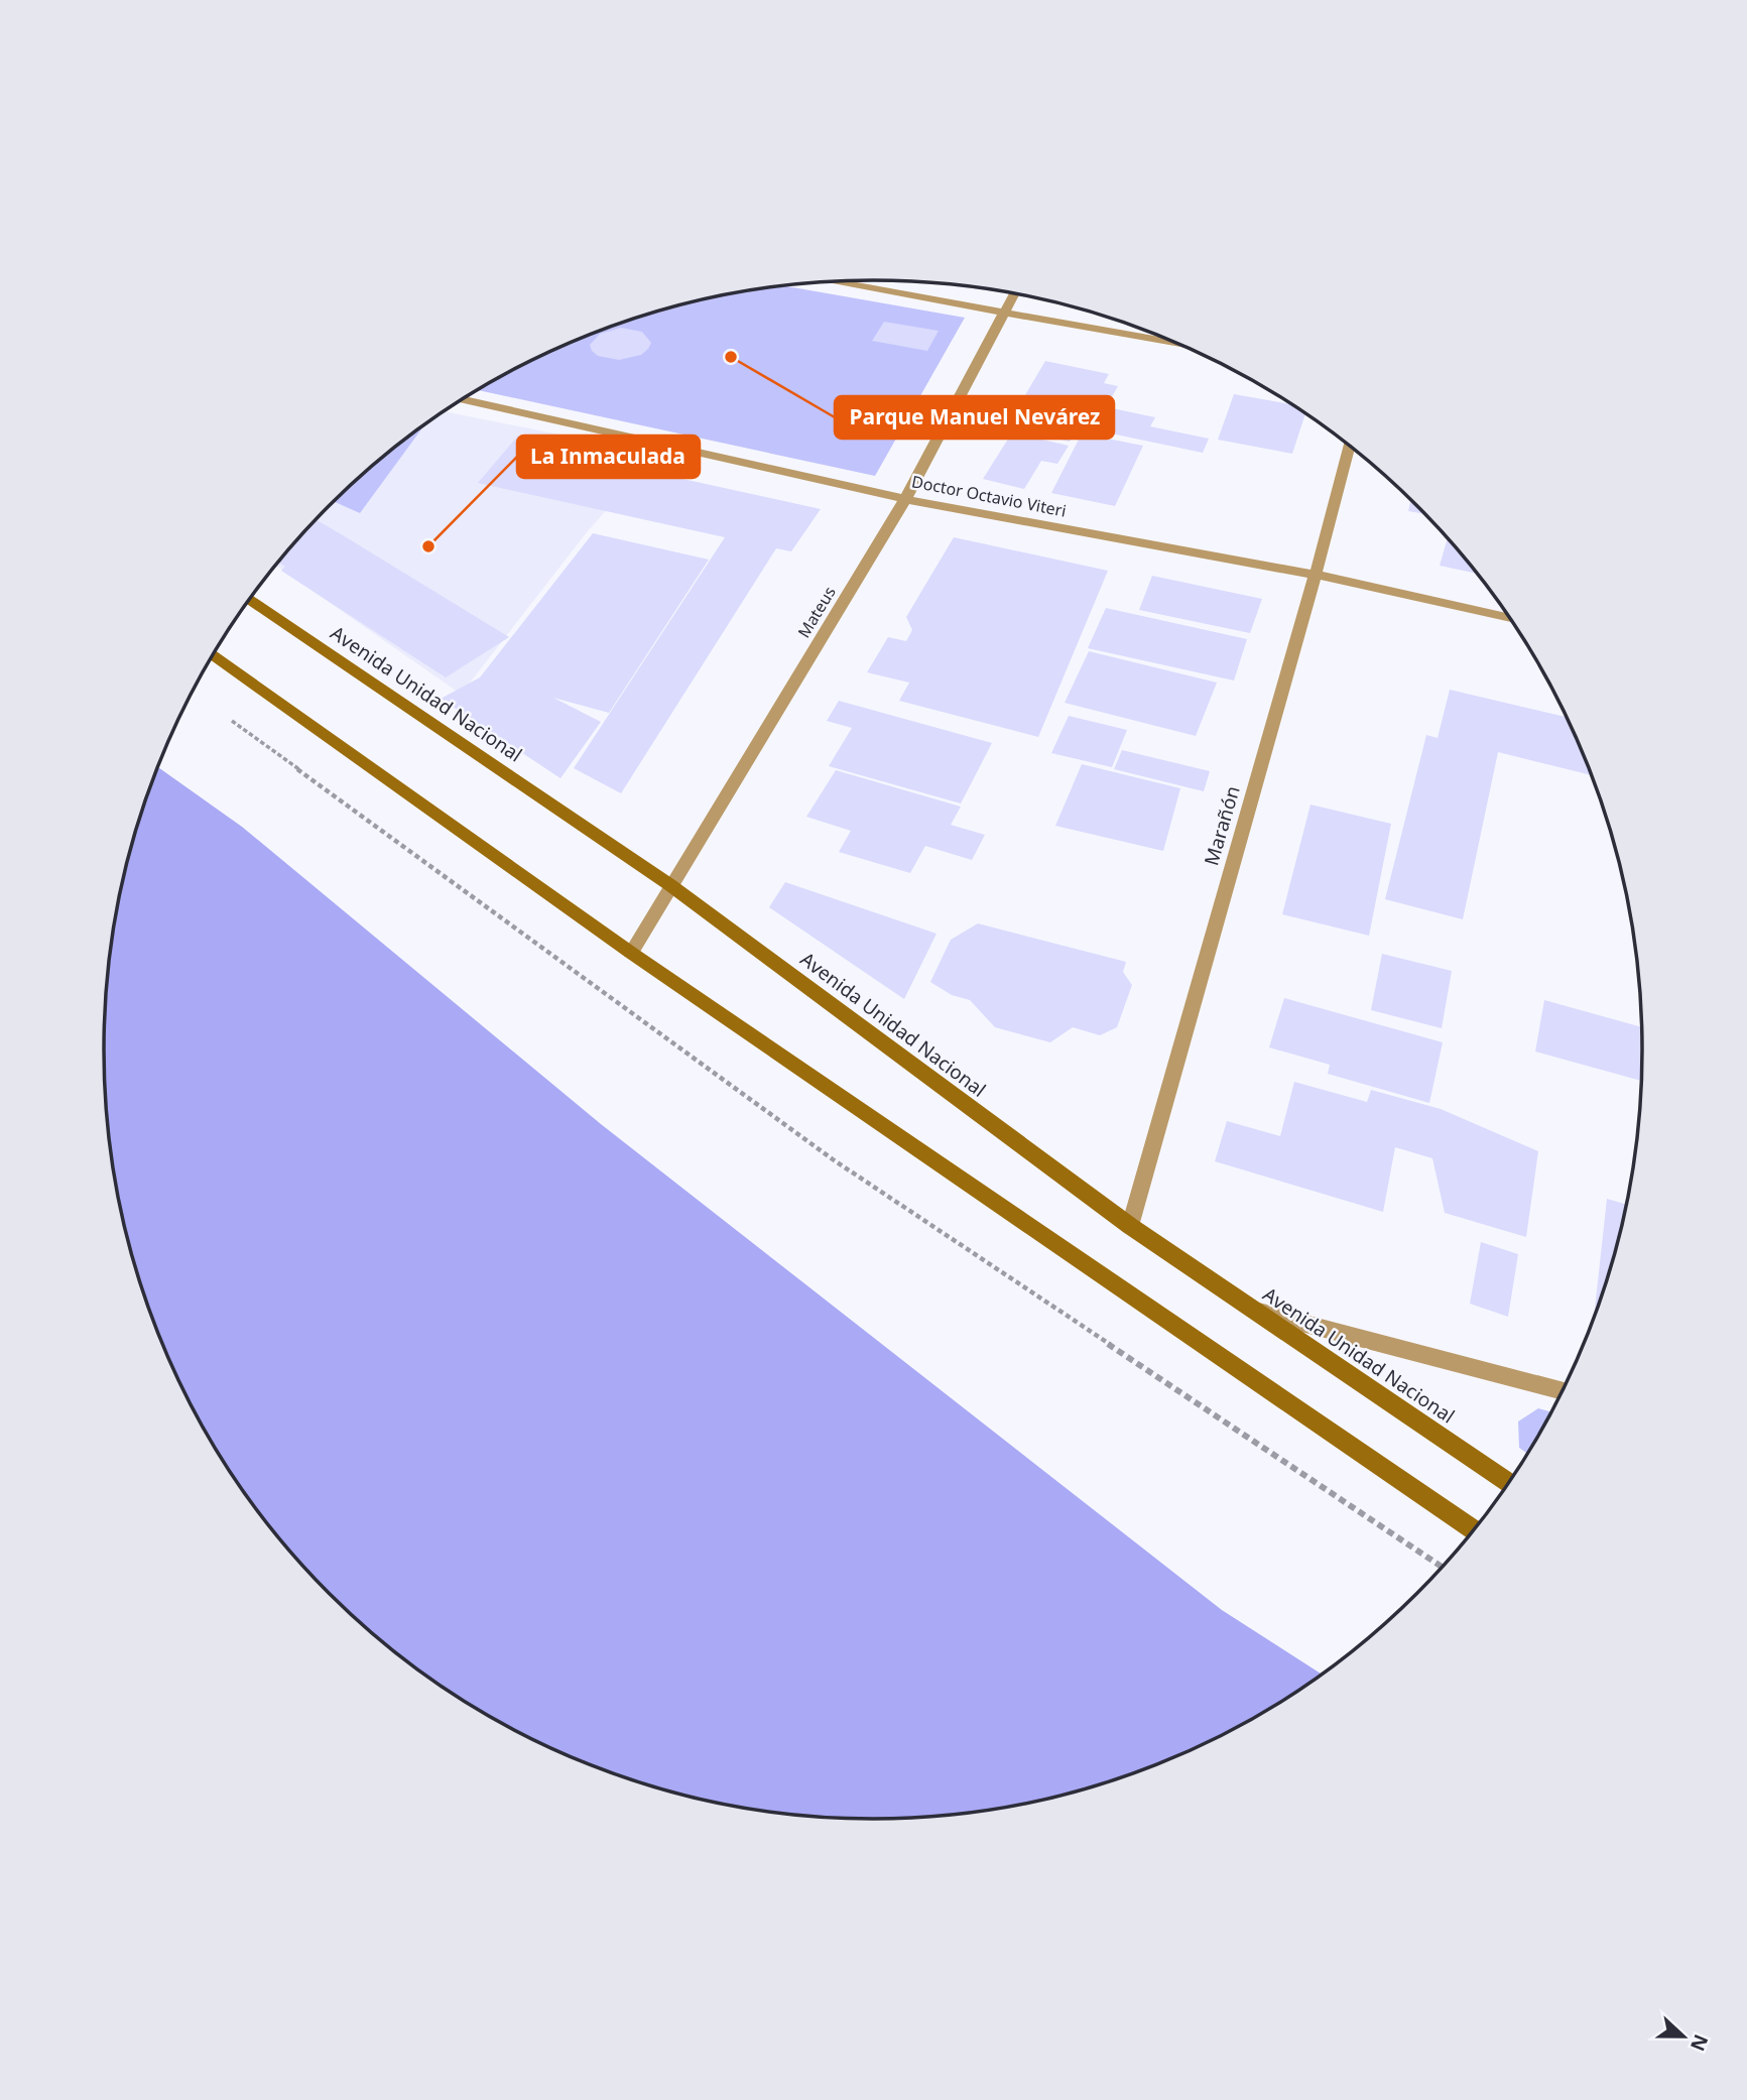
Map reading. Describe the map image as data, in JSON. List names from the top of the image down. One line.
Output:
{"streets":{"main road":["Avenida Unidad Nacional"],"street":["Doctor Octavio Viteri","Mateus","Marañón"]},"crossings":[["Doctor Octavio Viteri","Mateus"],["Doctor Octavio Viteri","Marañón"],["Mateus","Avenida Unidad Nacional"],["Avenida Unidad Nacional","Marañón"]],"places":["Parque Manuel Nevárez","La Inmaculada"],"north":"right"}
